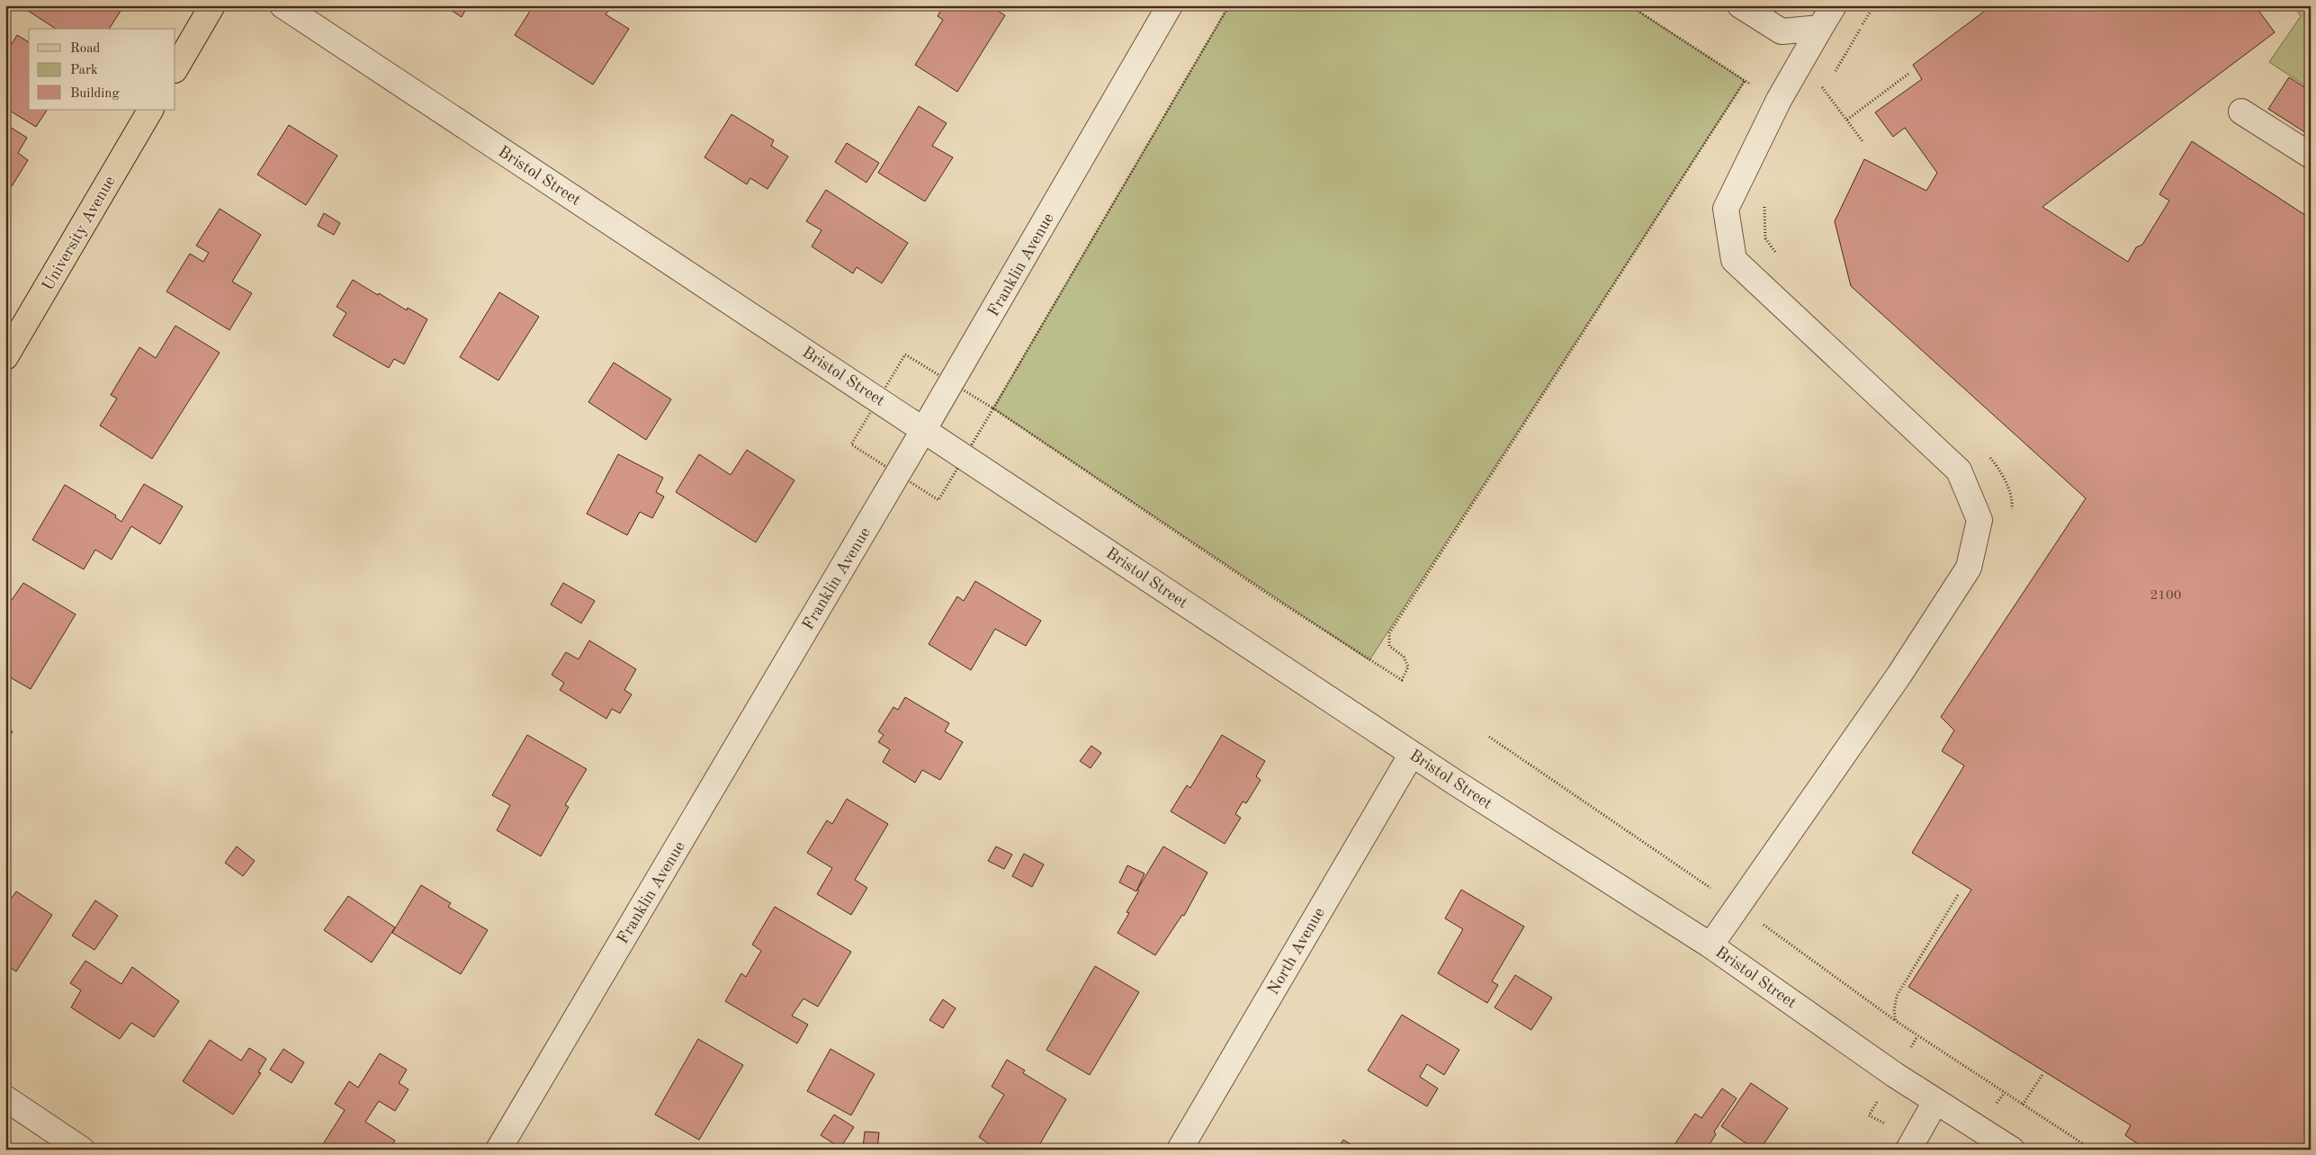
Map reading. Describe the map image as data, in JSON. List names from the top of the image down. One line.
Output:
{"streets":{"main road":["University Avenue"],"street":["Bristol Street","Franklin Avenue","North Avenue"]},"crossings":[["Bristol Street","Franklin Avenue"],["Bristol Street","North Avenue"]],"house_numbers":["2100"],"legend":["Road","Park","Building"]}
